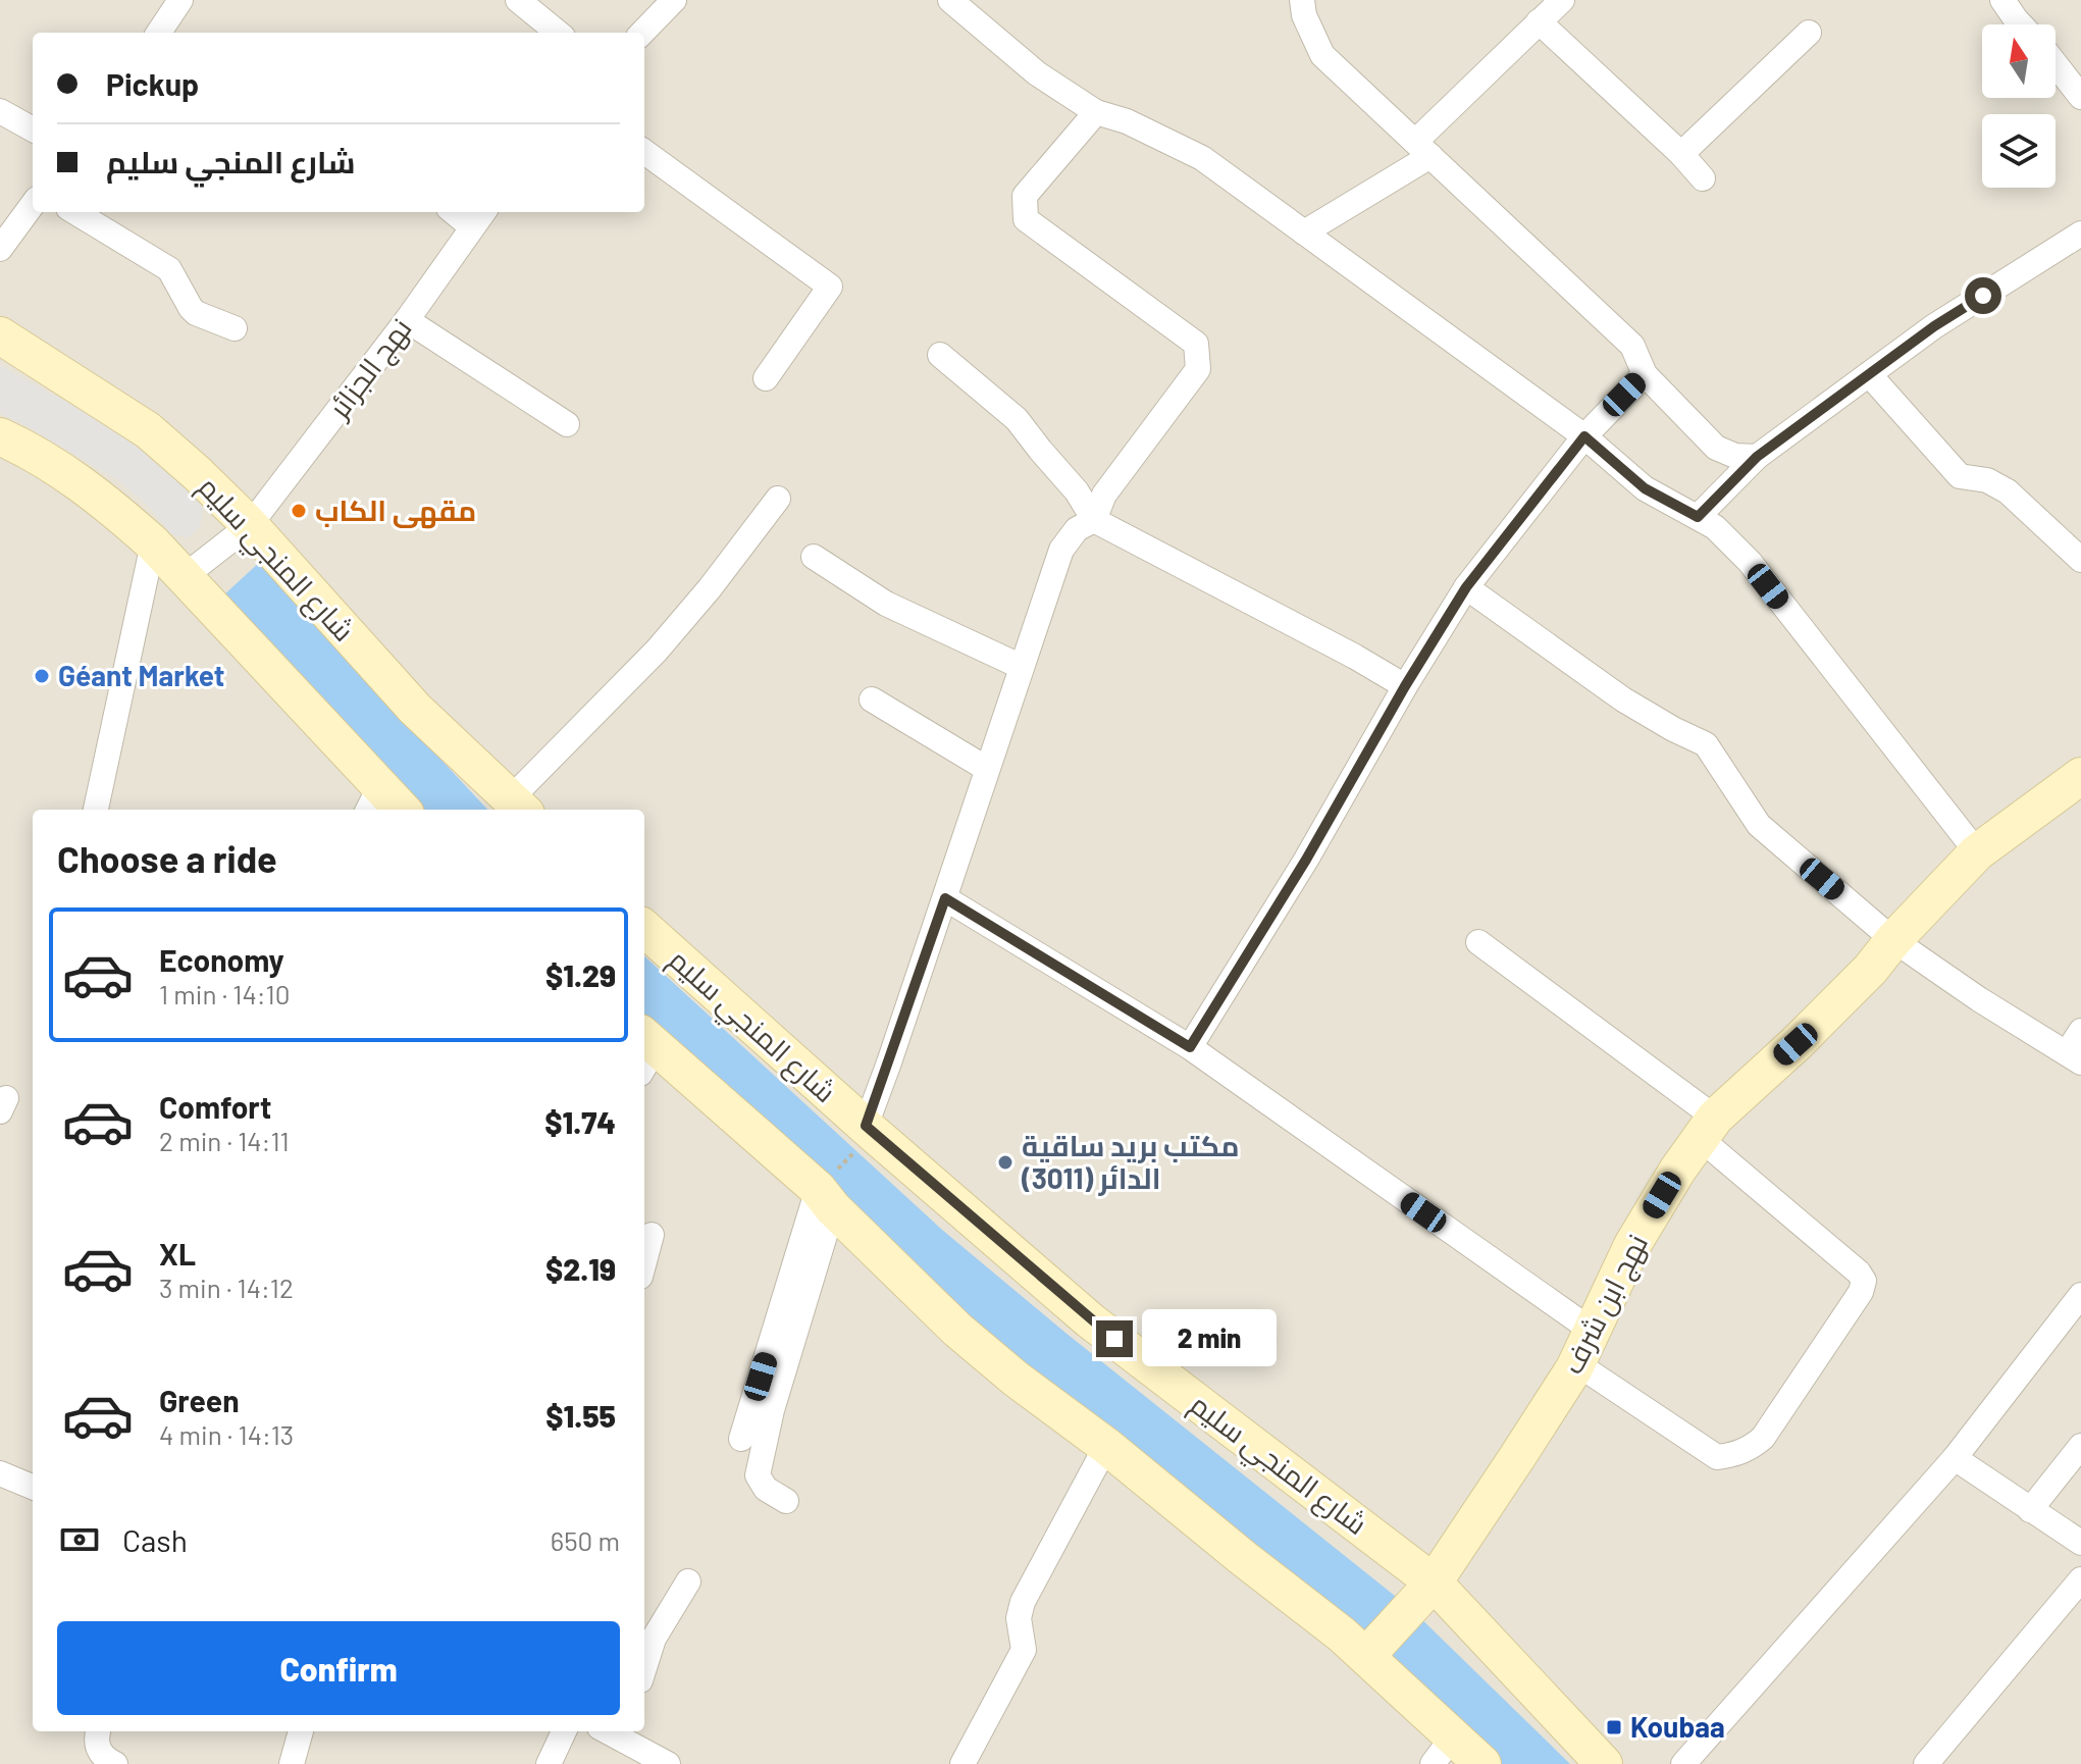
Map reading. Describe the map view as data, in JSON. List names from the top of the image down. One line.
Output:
{"streets":{"main road":["شارع المنجي سليم","نهج ابن شرف"],"street":["نهج الجزائر"]},"crossings":[["نهج الجزائر","شارع المنجي سليم"],["شارع المنجي سليم","نهج ابن شرف"]],"places":{"other":["مقهى الكاب","Géant Market","مكتب بريد ساقية الدائر (3011)"],"transit":["Koubaa"]},"north":"top","page":{"banner":["Pickup","شارع المنجي سليم"],"heading":"Choose a ride","list":[{"name":"Economy","note":"1 min · 14:10","value":"$1.29"},{"name":"Comfort","note":"2 min · 14:11","value":"$1.74"},{"name":"XL","note":"3 min · 14:12","value":"$2.19"},{"name":"Green","note":"4 min · 14:13","value":"$1.55"}],"bubble":"2 min","pay":["Cash","650 m"],"buttons":"Confirm"}}
